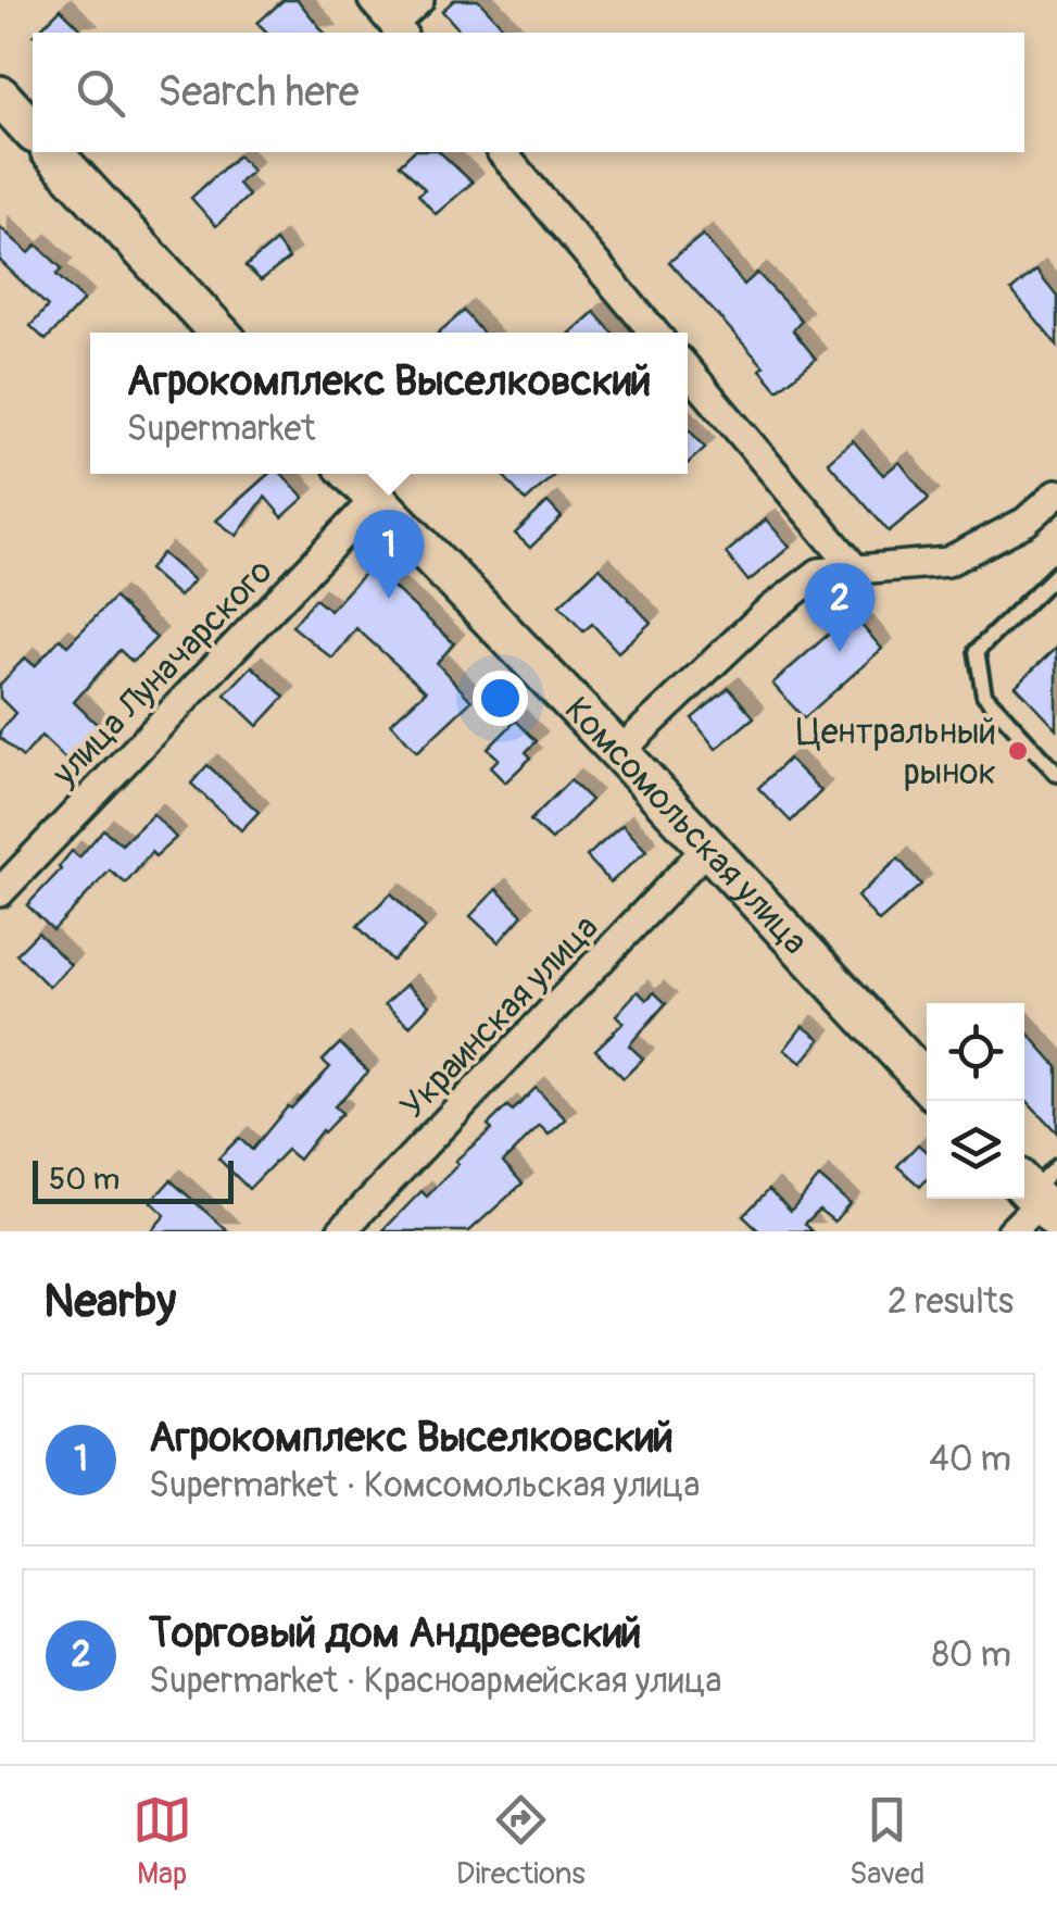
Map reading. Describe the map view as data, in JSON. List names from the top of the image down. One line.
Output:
{"streets":{"street":["улица Луначарского","Комсомольская улица","Украинская улица"]},"crossings":[["улица Луначарского","Комсомольская улица"],["Комсомольская улица","Украинская улица"]],"places":["Центральный рынок"],"scale_bar":"50 m","page":{"search":"Search here","popup":["Агрокомплекс Выселковский","Supermarket"],"pins":["1","2"],"scale":"50 m","heading":["Nearby","2 results"],"list":[{"mark":"1","name":"Агрокомплекс Выселковский","note":"Supermarket · Комсомольская улица","value":"40 m"},{"mark":"2","name":"Торговый дом Андреевский","note":"Supermarket · Красноармейская улица","value":"80 m"}],"nav":["Map","Directions","Saved"]}}
